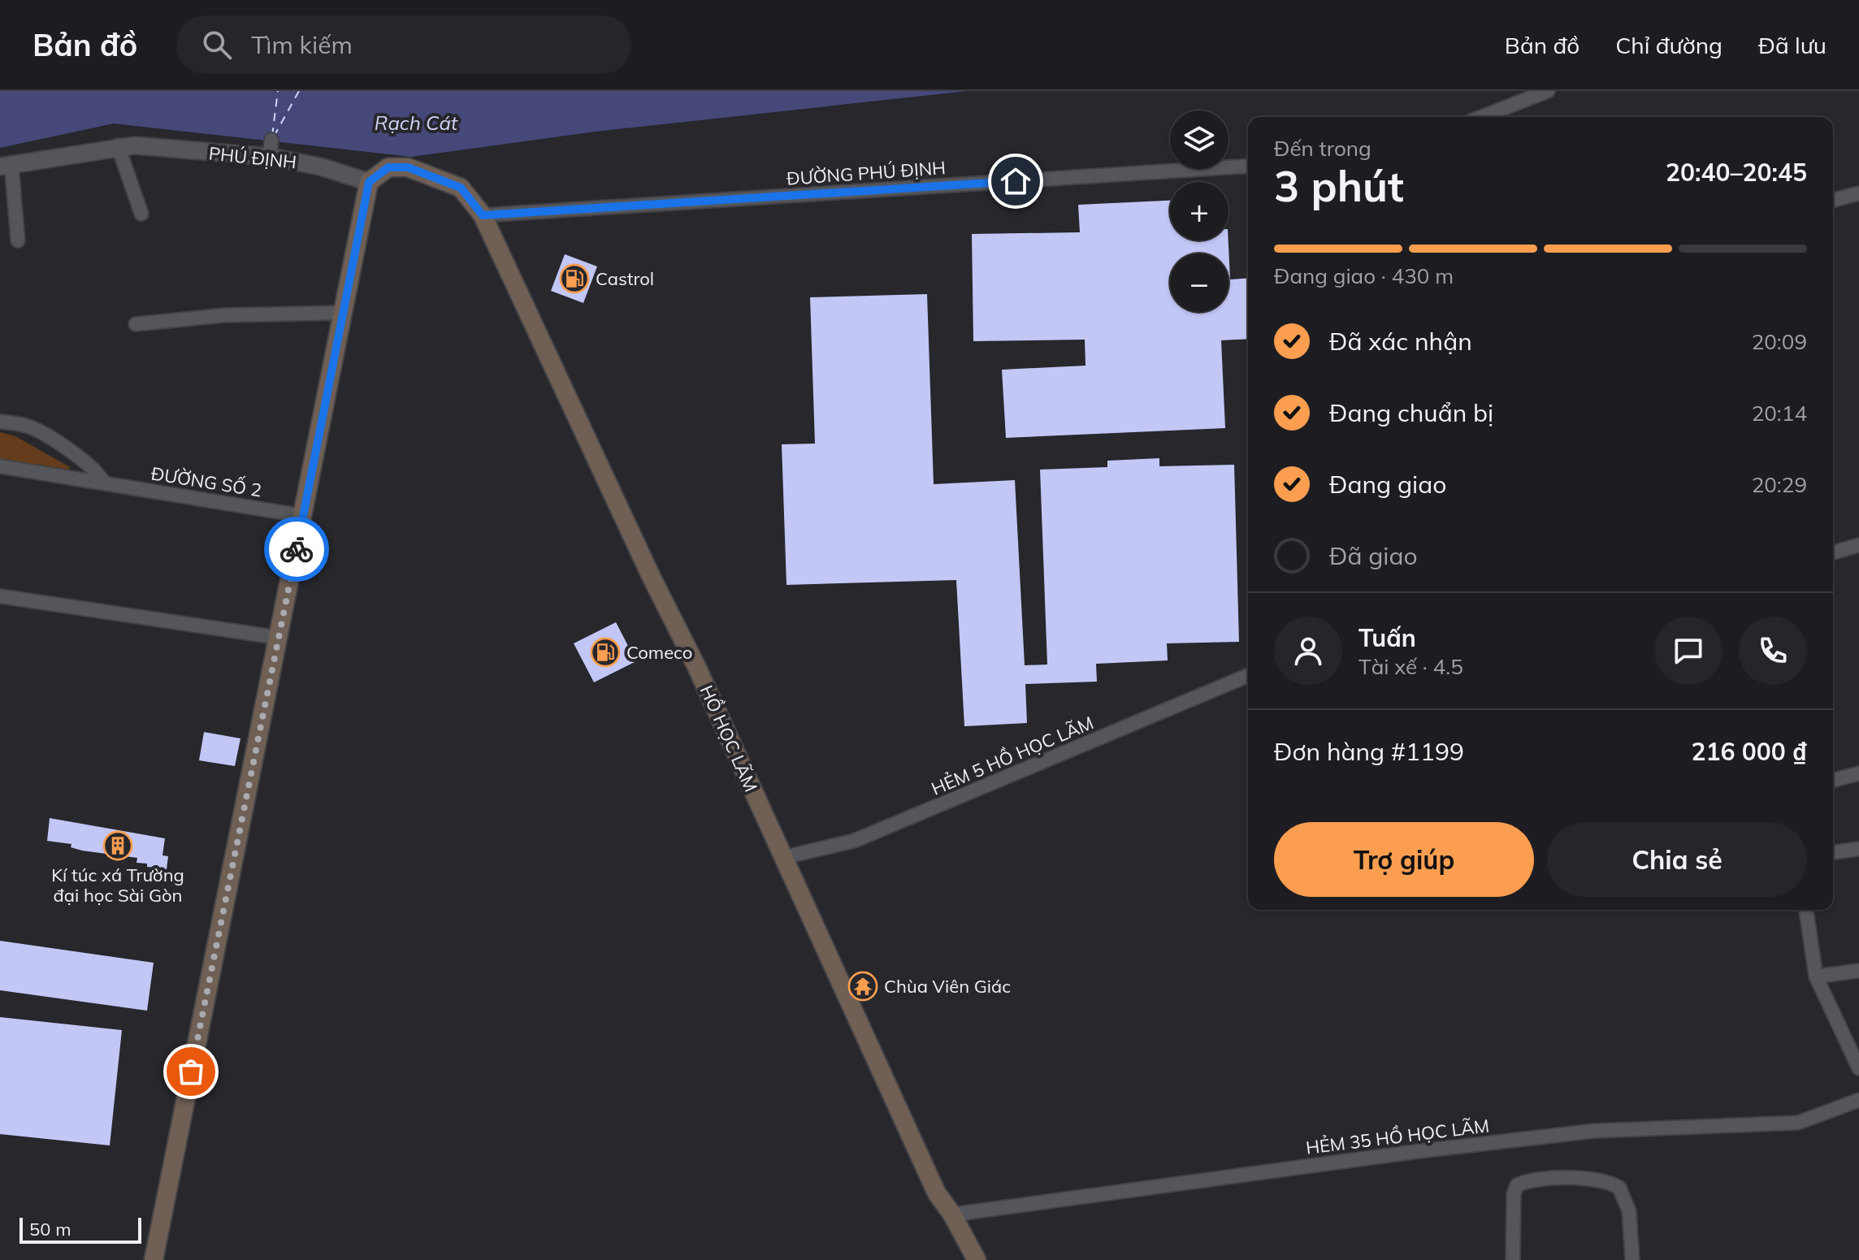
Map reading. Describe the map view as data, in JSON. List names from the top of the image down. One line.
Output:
{"streets":{"main road":["HỒ HỌC LÃM"],"street":["PHÚ ĐỊNH","ĐƯỜNG PHÚ ĐỊNH","ĐƯỜNG SỐ 2","HẺM 5 HỒ HỌC LÃM","HẺM 35 HỒ HỌC LÃM"]},"crossings":[["ĐƯỜNG PHÚ ĐỊNH","HỒ HỌC LÃM"],["HỒ HỌC LÃM","HẺM 5 HỒ HỌC LÃM"],["HỒ HỌC LÃM","HẺM 35 HỒ HỌC LÃM"]],"water":["Rạch Cát"],"places":{"fuel station":["Castrol","Comeco"],"building":["Kí túc xá Trường đại học Sài Gòn"],"temple":["Chùa Viên Giác"]},"scale_bar":"50 m","page":{"header":"Bản đồ","search":"Tìm kiếm","nav":["Bản đồ","Chỉ đường","Đã lưu"],"map_buttons":["+","−"],"heading":["3 phút","Đến trong","20:40–20:45"],"panel":["Tuấn","Tài xế · 4.5","Đơn hàng #1199","216 000 ₫"],"bar":"Đang giao · 430 m","list":[["Đã xác nhận","20:09"],["Đang chuẩn bị","20:14"],["Đang giao","20:29"],"Đã giao"],"buttons":["Trợ giúp","Chia sẻ"],"scale":"50 m"}}
